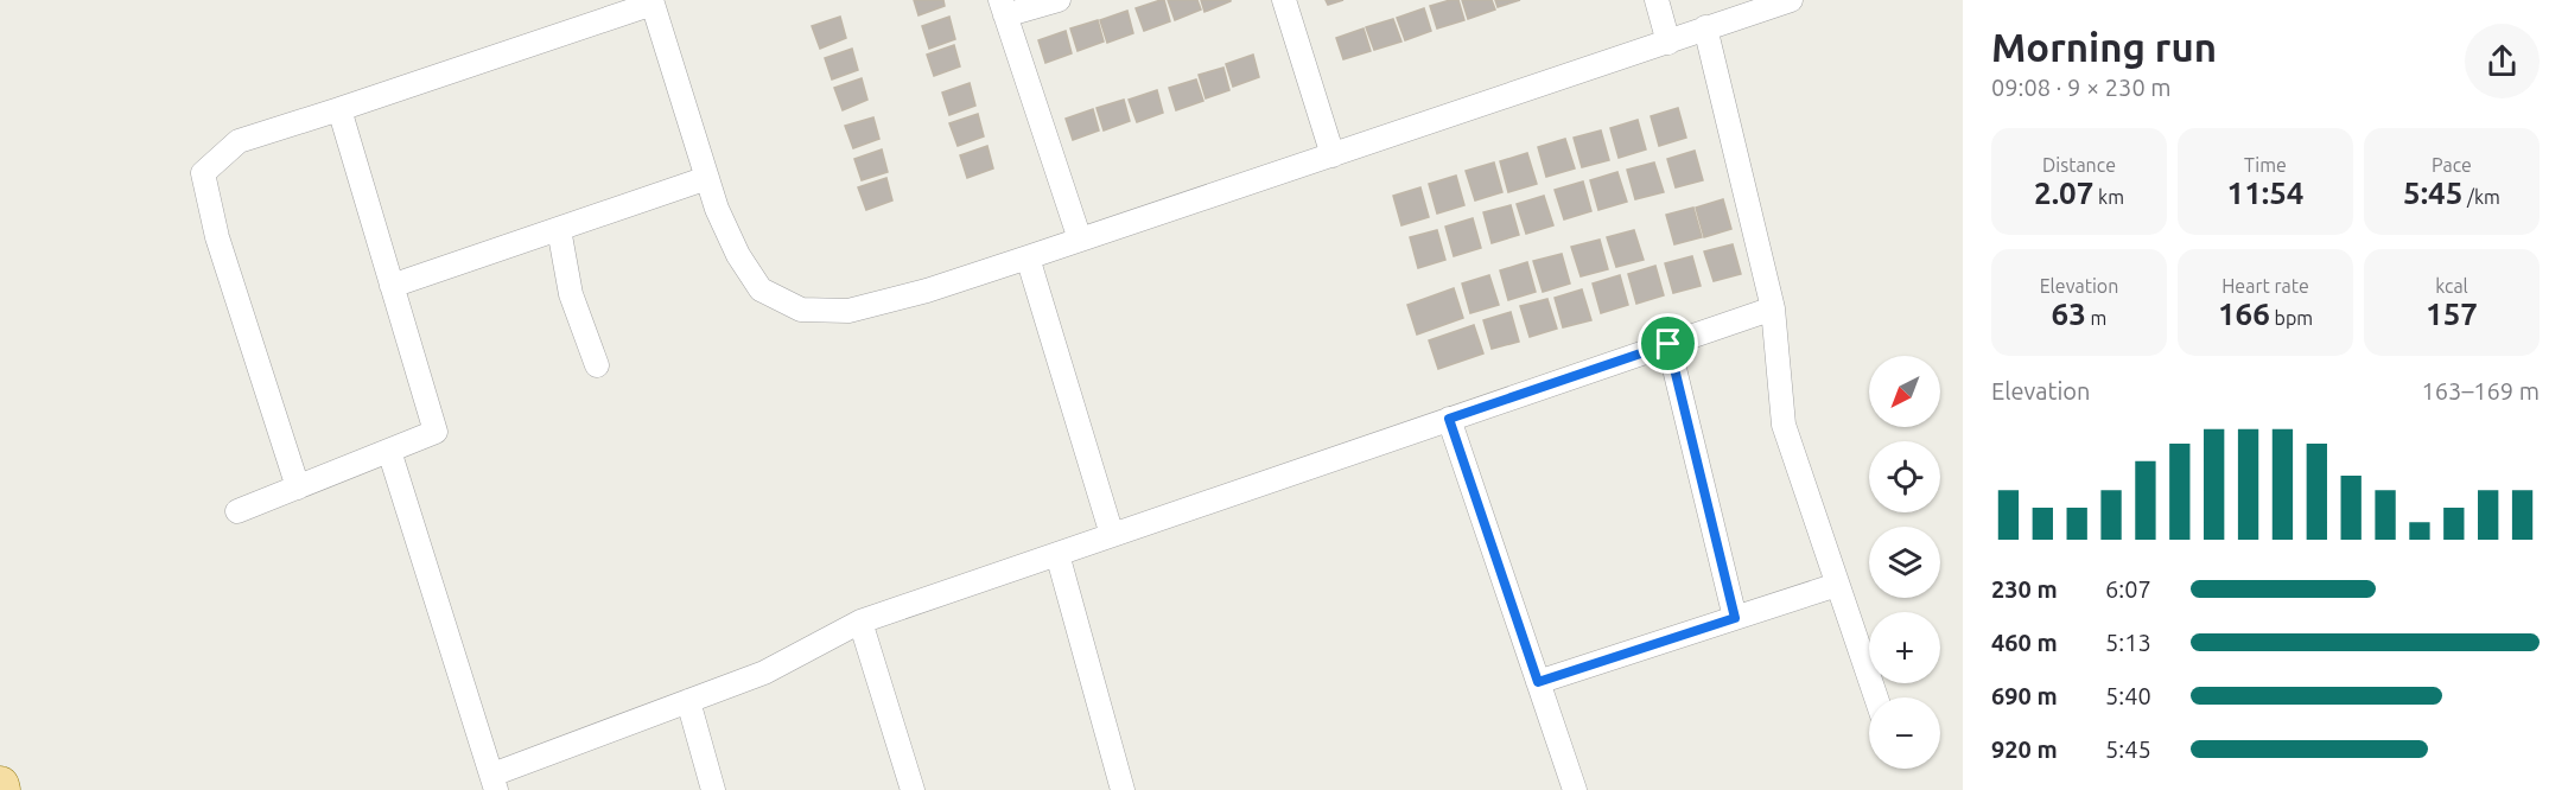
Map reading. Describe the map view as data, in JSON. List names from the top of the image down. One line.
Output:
{"north":"bottom left","page":{"heading":["Morning run","09:08 · 9 × 230 m"],"stats":[["Distance","2.07 km"],["Time","11:54"],["Pace","5:45 /km"],["Elevation","63 m"],["Heart rate","166 bpm"],["kcal","157"]],"map_buttons":["+","−"],"chart":["Elevation","163–169 m"],"list":[{"name":"230 m","note":"6:07"},{"name":"460 m","note":"5:13"},{"name":"690 m","note":"5:40"},{"name":"920 m","note":"5:45"}]}}
